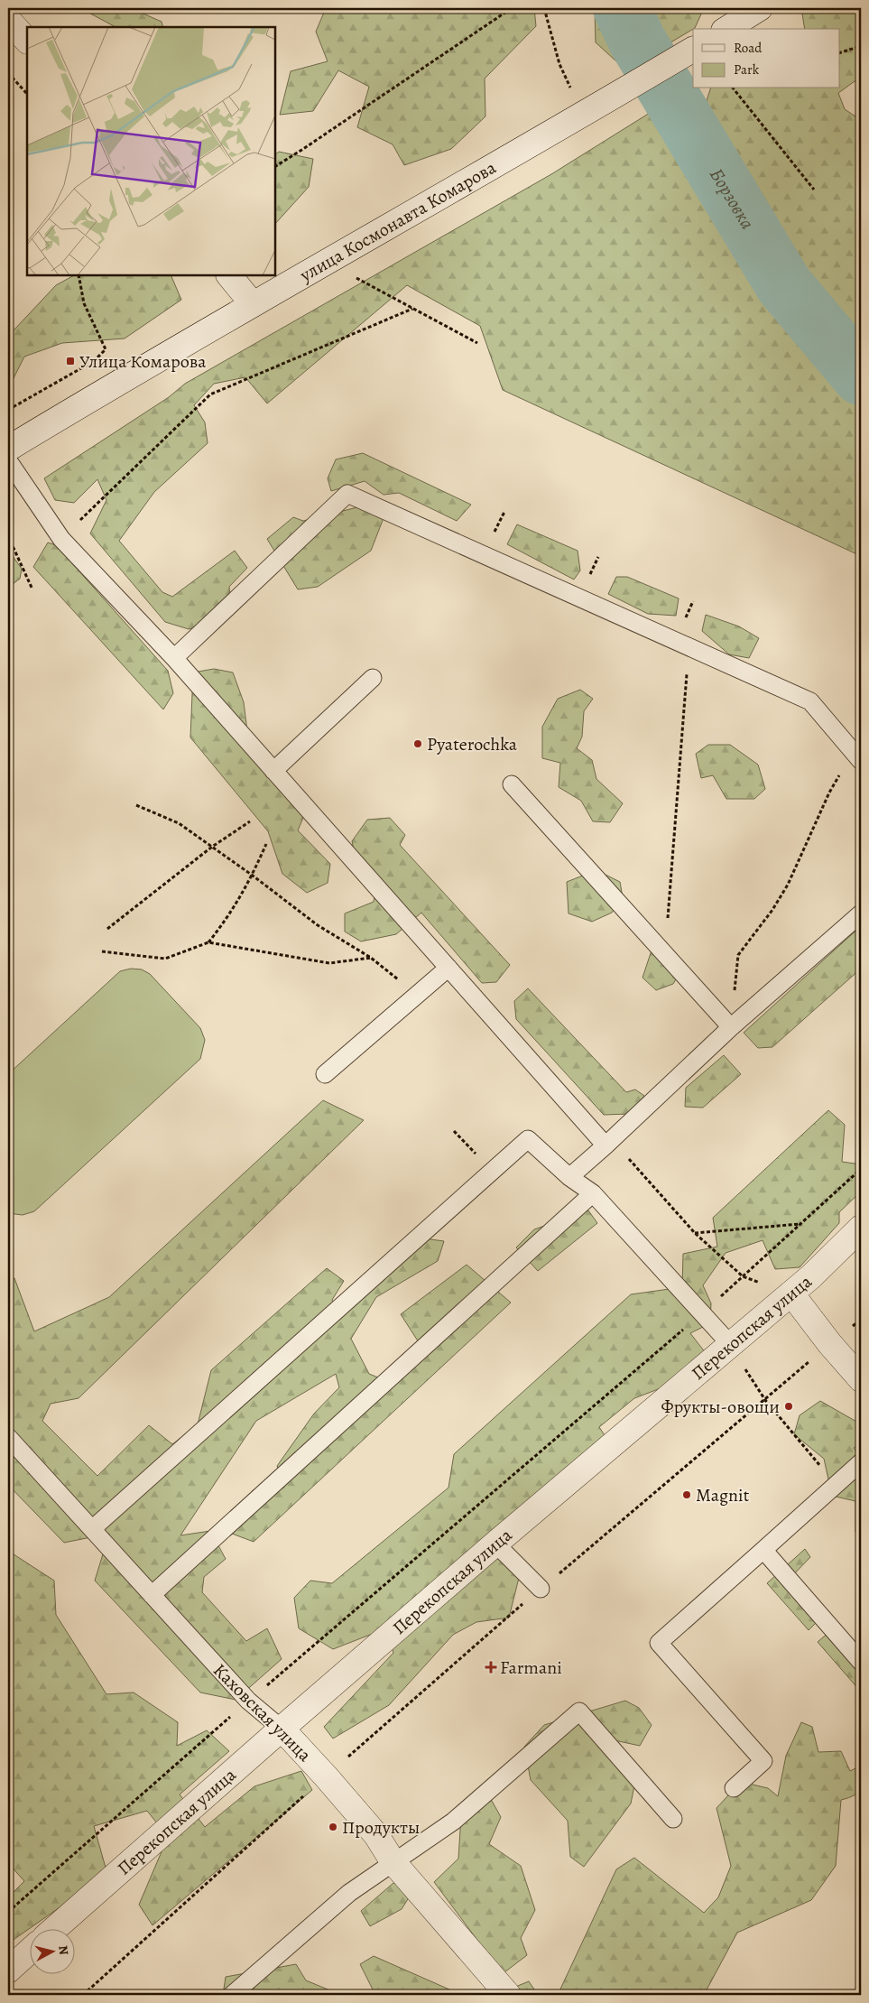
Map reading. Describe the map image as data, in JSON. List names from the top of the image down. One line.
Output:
{"streets":{"street":["улица Космонавта Комарова","Перекопская улица","Каховская улица"]},"crossings":[["Перекопская улица","Каховская улица"]],"water":["Борзовка"],"places":{"transit":["Улица Комарова"],"other":["Pyaterochka","Фрукты-овощи","Magnit","Продукты"],"health":["Farmani"]},"legend":["Road","Park"],"north":"right"}
